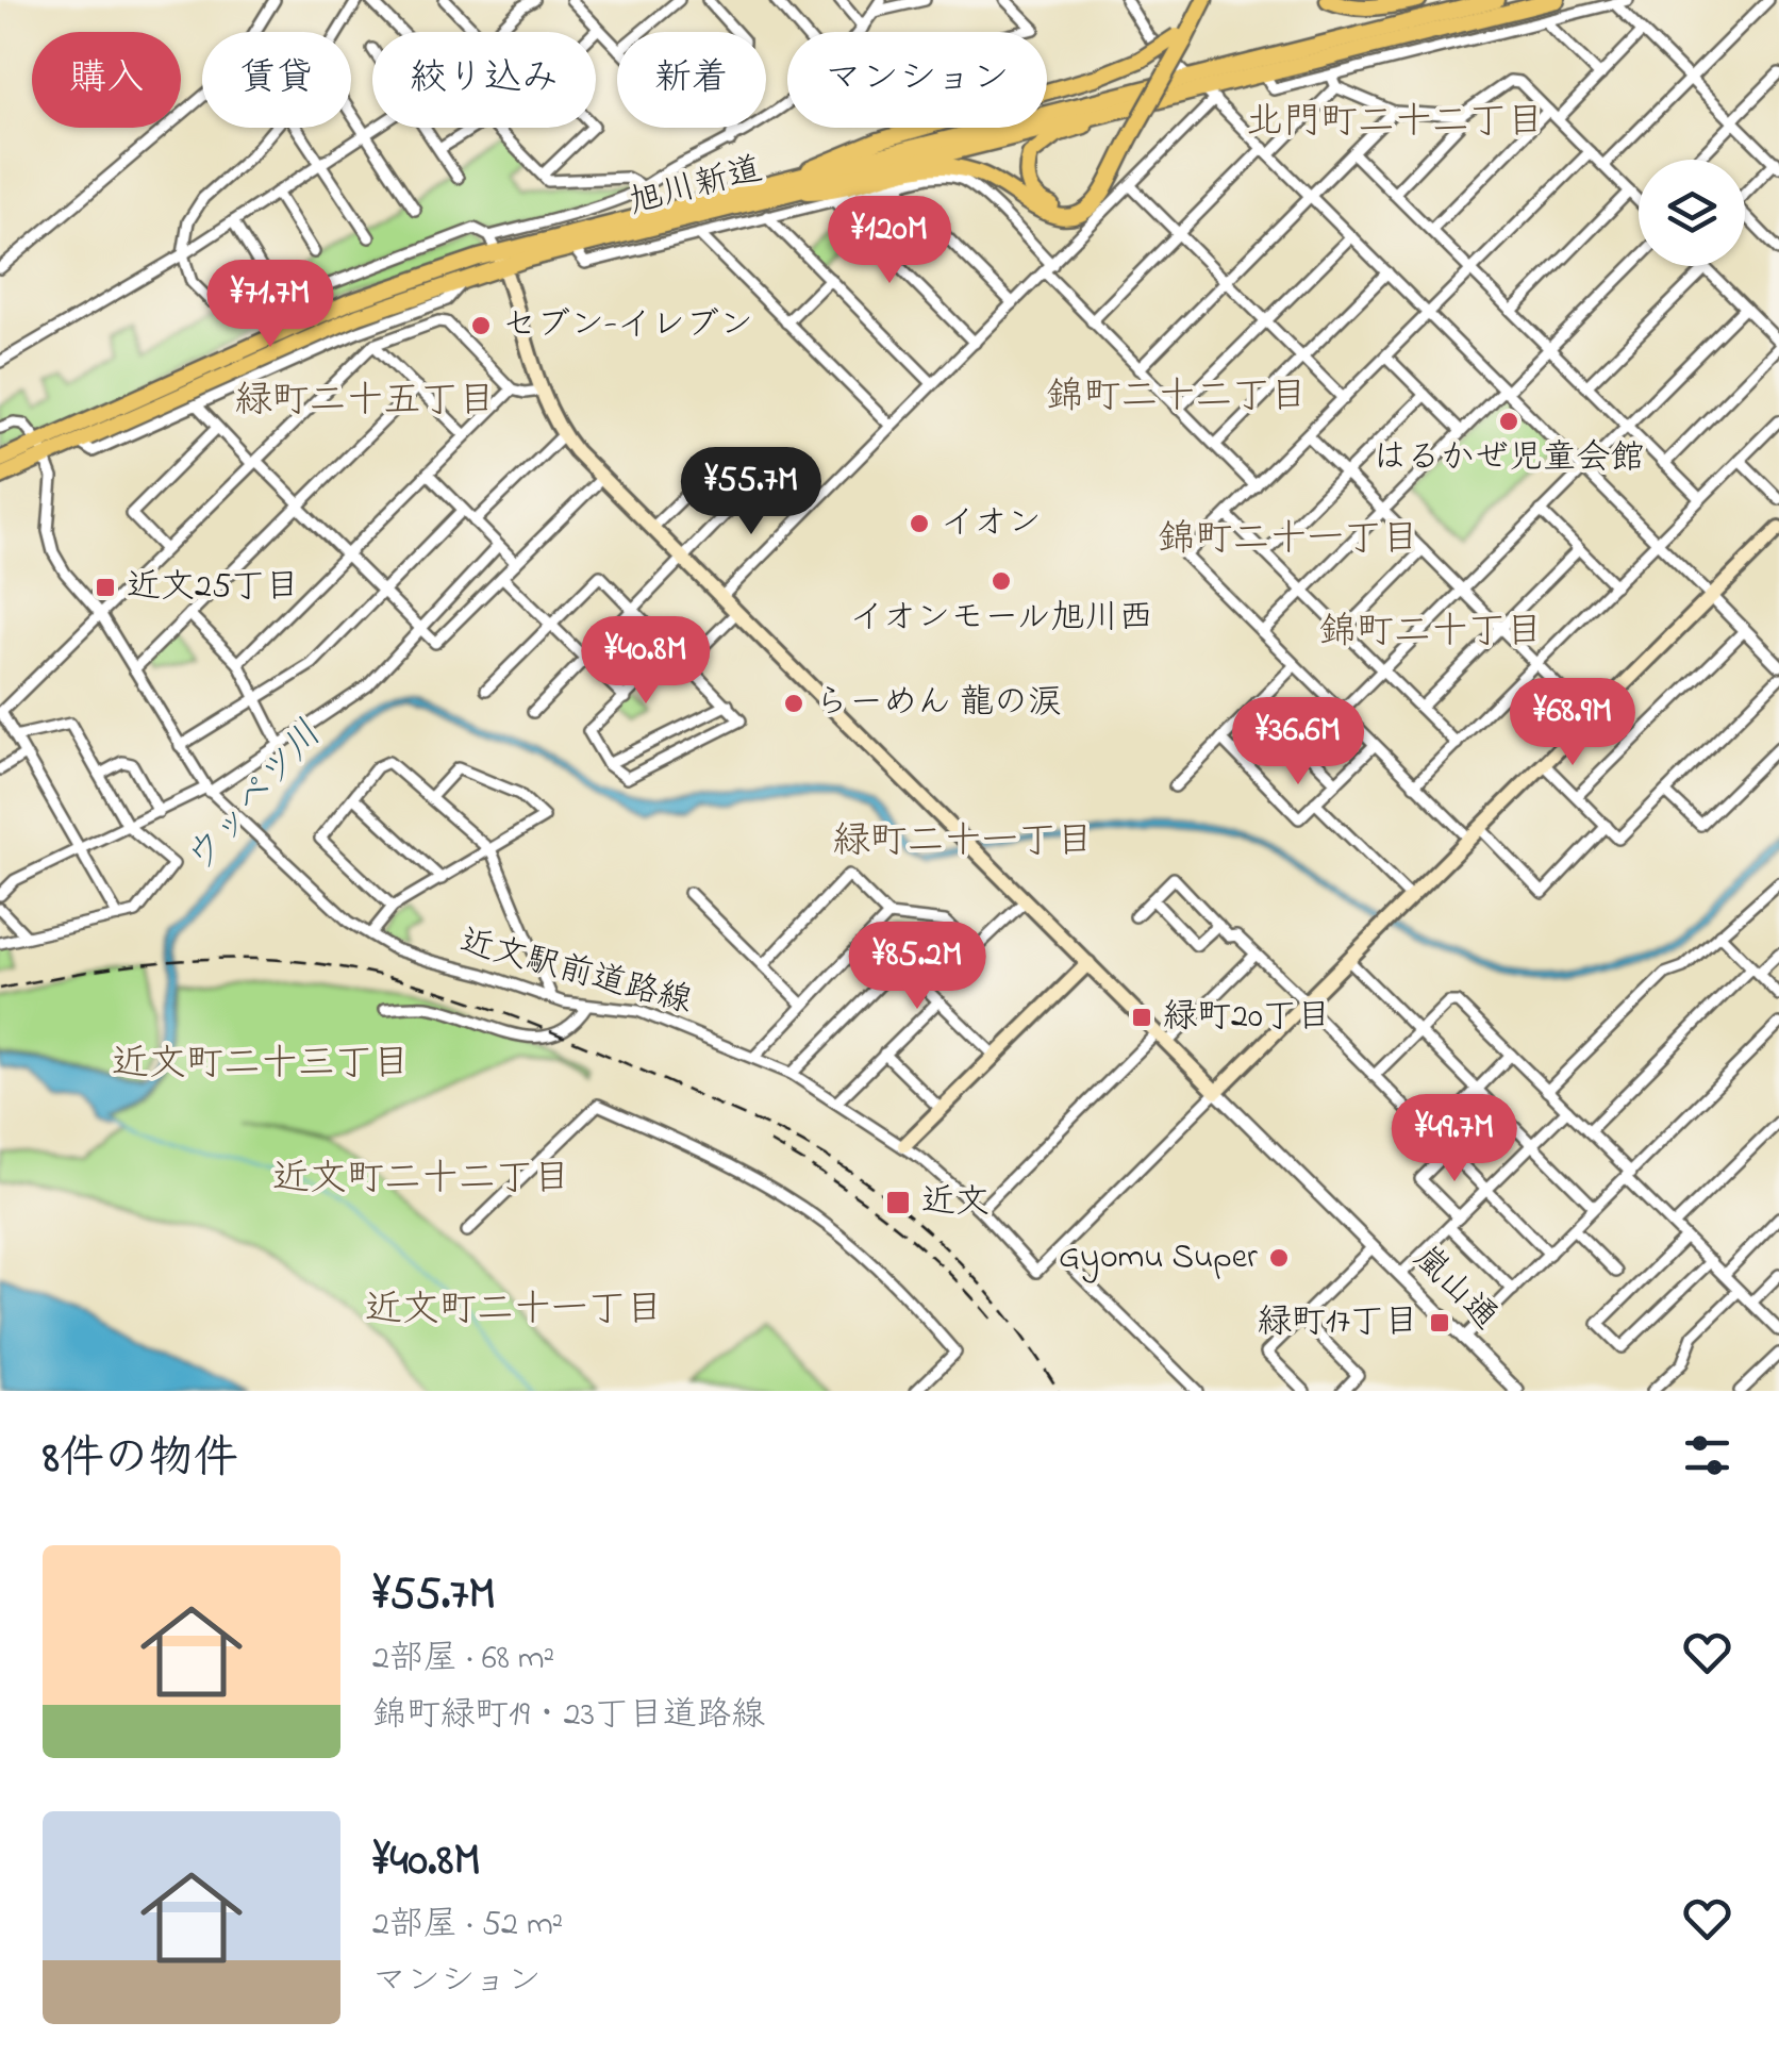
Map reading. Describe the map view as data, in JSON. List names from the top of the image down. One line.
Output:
{"streets":{"main road":["旭川新道"],"street":["近文駅前道路線","嵐山通"]},"districts":["北門町二十二丁目","錦町二十二丁目","緑町二十五丁目","錦町二十一丁目","錦町二十丁目","緑町二十一丁目","近文町二十三丁目","近文町二十二丁目","近文町二十一丁目"],"water":["ウッペツ川"],"places":{"other":["セブン-イレブン","はるかぜ児童会館","イオン","イオンモール旭川西","らーめん 龍の涙","Gyomu Super"],"transit":["近文25丁目","緑町20丁目","近文","緑町17丁目"]},"page":{"chip":["購入","賃貸","絞り込み","新着","マンション"],"price":["¥120M","¥71.7M","¥55.7M","¥40.8M","¥68.9M","¥36.6M","¥85.2M","¥49.7M"],"heading":"8件の物件","list":[{"name":"¥55.7M","note":"2部屋 · 68 m² · 錦町緑町19・23丁目道路線"},{"name":"¥40.8M","note":"2部屋 · 52 m² · マンション"}]}}
